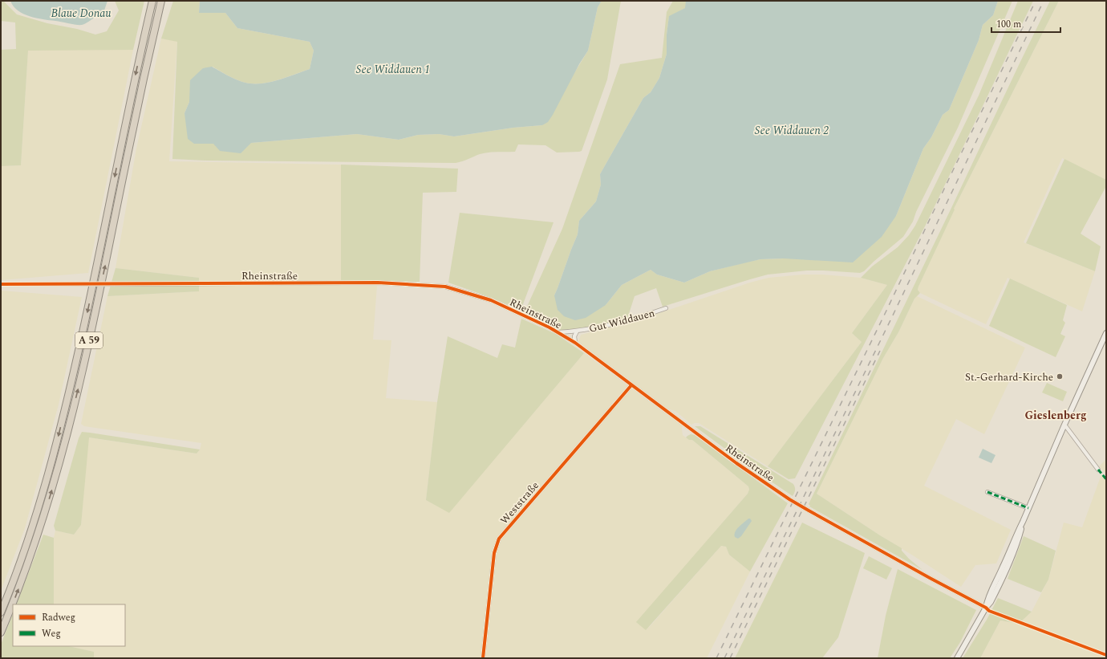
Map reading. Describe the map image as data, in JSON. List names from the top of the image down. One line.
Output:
{"streets":{"highway":["A 59"],"street":["Rheinstraße","Gut Widdauen","Weststraße"]},"crossings":[["Rheinstraße","Gut Widdauen"],["Rheinstraße","Weststraße"]],"districts":["Gieslenberg"],"water":["Blaue Donau","See Widdauen 1","See Widdauen 2"],"places":["St.-Gerhard-Kirche"],"legend":["Radweg","Weg"],"scale_bar":"100 m"}
